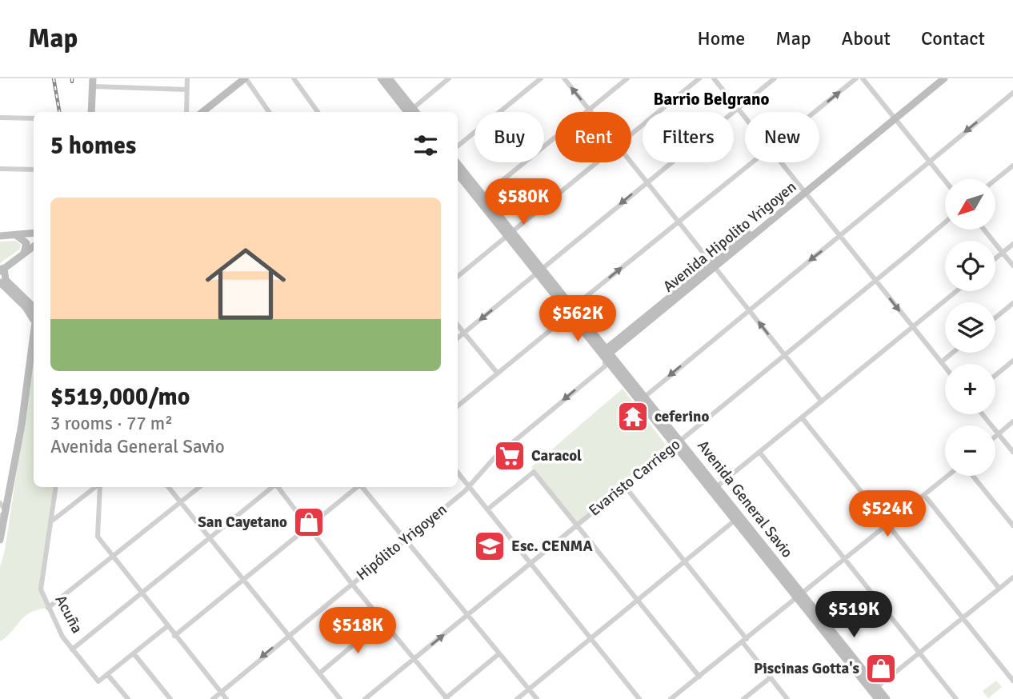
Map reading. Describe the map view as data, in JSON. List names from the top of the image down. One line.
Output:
{"streets":{"main road":["Avenida Hipolito Yrigoyen","Avenida General Savio"],"street":["Evaristo Carriego","Hipólito Yrigoyen","Acuña"]},"crossings":[["Avenida Hipolito Yrigoyen","Avenida General Savio"],["Avenida Hipolito Yrigoyen","Hipólito Yrigoyen"],["Evaristo Carriego","Avenida General Savio"],["Avenida General Savio","Hipólito Yrigoyen"]],"one_way":["Hipólito Yrigoyen"],"districts":["Barrio Belgrano"],"places":{"temple":["ceferino"],"supermarket":["Caracol"],"shop":["San Cayetano","Piscinas Gotta's"],"school or university":["Esc. CENMA"]},"north":"bottom left","page":{"header":"Map","nav":["Home","Map","About","Contact"],"chip":["Buy","Rent","Filters","New"],"heading":"5 homes","price":["$580K","$562K","$524K","$519K","$518K"],"map_buttons":["+","−"],"list":[{"name":"$519,000/mo","note":"3 rooms · 77 m² · Avenida General Savio"}]}}
